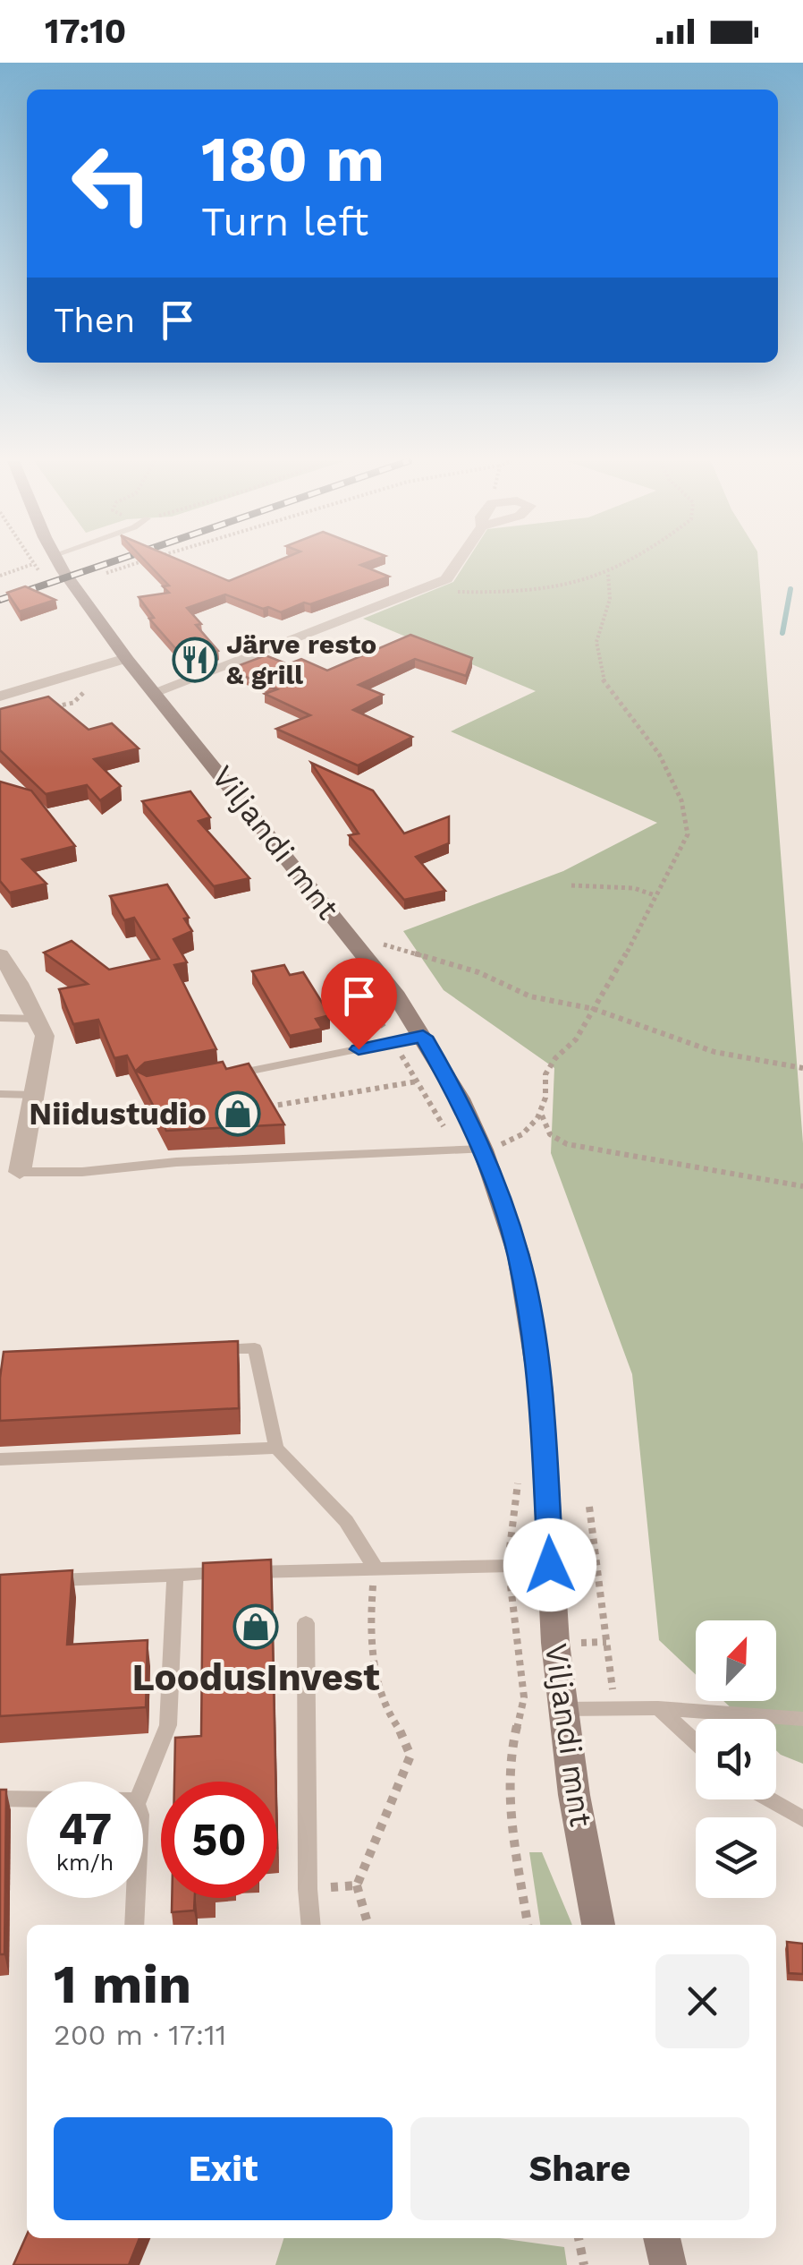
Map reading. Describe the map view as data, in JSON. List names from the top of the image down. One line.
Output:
{"streets":{"main road":["Viljandi mnt"]},"places":{"restaurant":["Järve resto & grill"],"shop":["Niidustudio","LoodusInvest"]},"north":"top right","page":{"status":"17:10","turn":["180 m","Turn left"],"then":"Then","speed":"47 km/h","limit":"50","heading":["1 min","200 m · 17:11"],"buttons":["Exit","Share"]}}
